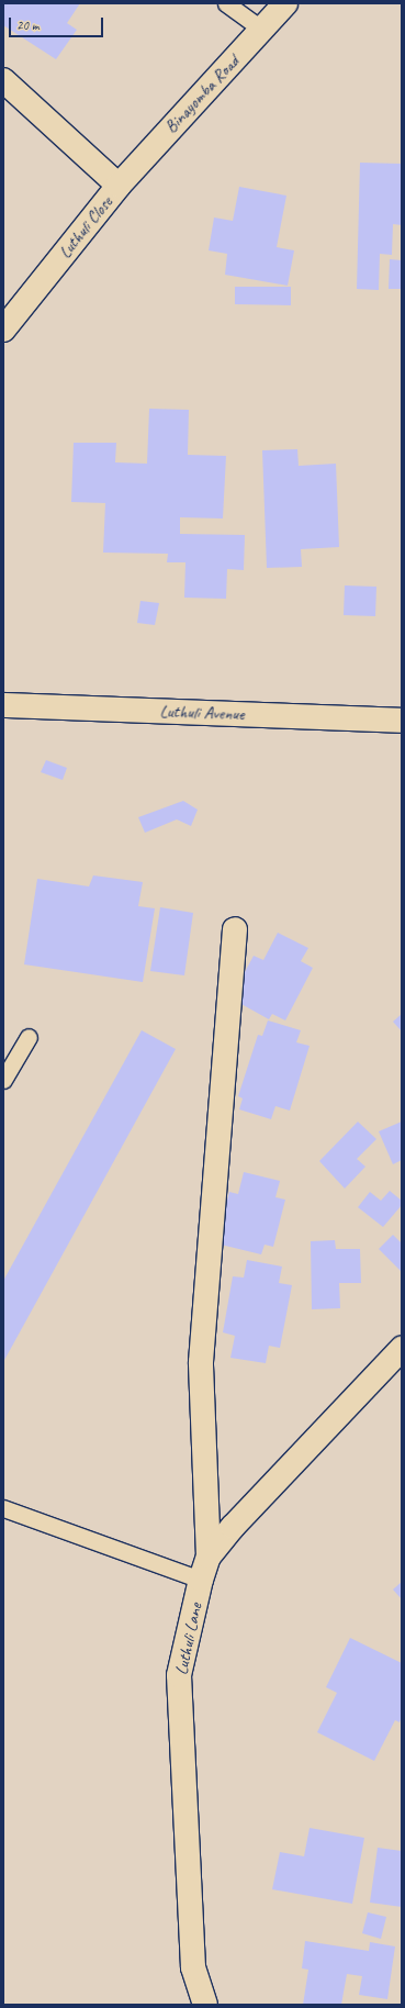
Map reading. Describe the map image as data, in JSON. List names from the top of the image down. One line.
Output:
{"streets":{"street":["Binayomba Road","Luthuli Close","Luthuli Avenue","Luthuli Lane"]},"crossings":[["Binayomba Road","Luthuli Close"]],"scale_bar":"20 m"}
